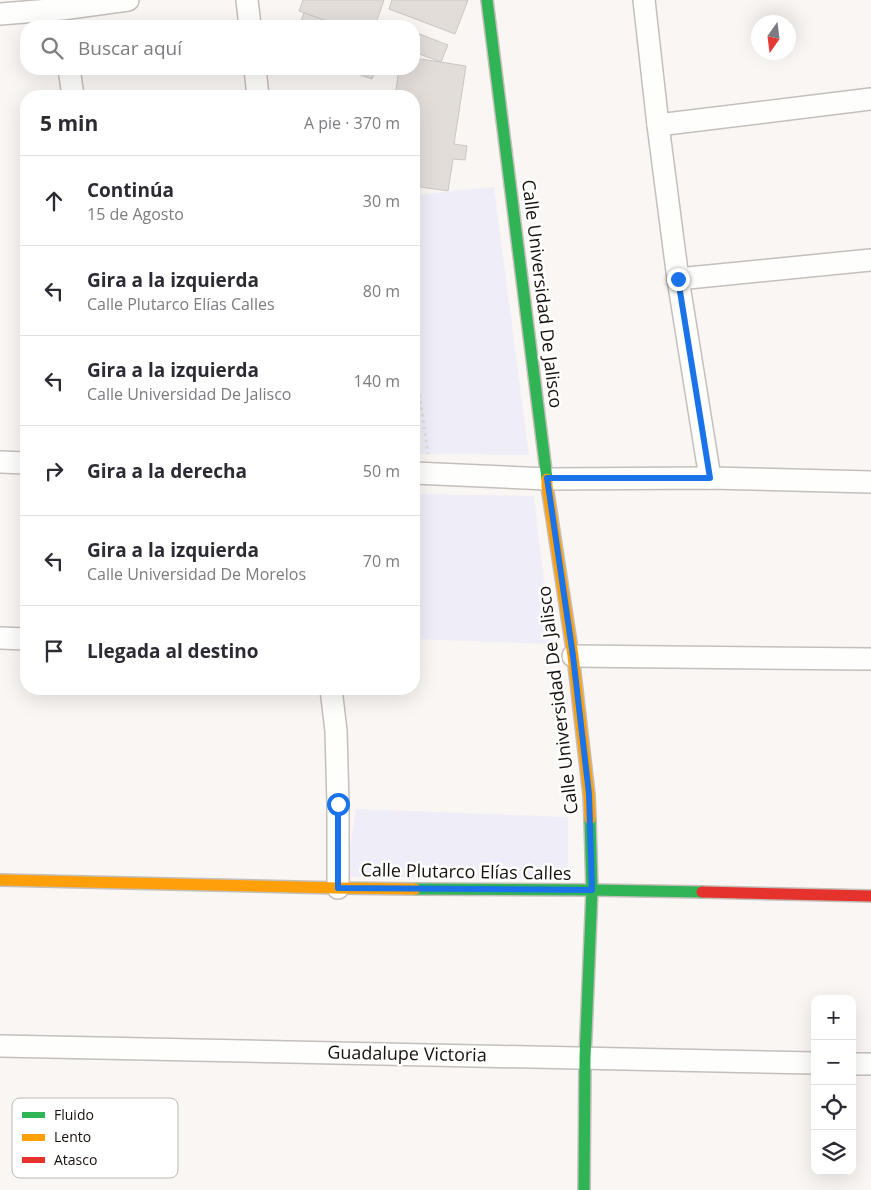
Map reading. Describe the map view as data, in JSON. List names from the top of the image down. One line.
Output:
{"streets":{"street":["Calle Universidad De Jalisco","Calle Plutarco Elías Calles","Guadalupe Victoria"]},"crossings":[["Calle Universidad De Jalisco","Calle Plutarco Elías Calles"],["Calle Universidad De Jalisco","Guadalupe Victoria"]],"legend":["Fluido","Lento","Atasco"],"north":"bottom","page":{"search":"Buscar aquí","heading":["5 min","A pie · 370 m"],"list":[["Continúa","15 de Agosto","30 m"],["Gira a la izquierda","Calle Plutarco Elías Calles","80 m"],["Gira a la izquierda","Calle Universidad De Jalisco","140 m"],["Gira a la derecha","50 m"],["Gira a la izquierda","Calle Universidad De Morelos","70 m"],"Llegada al destino"],"map_buttons":["+","−"]}}
